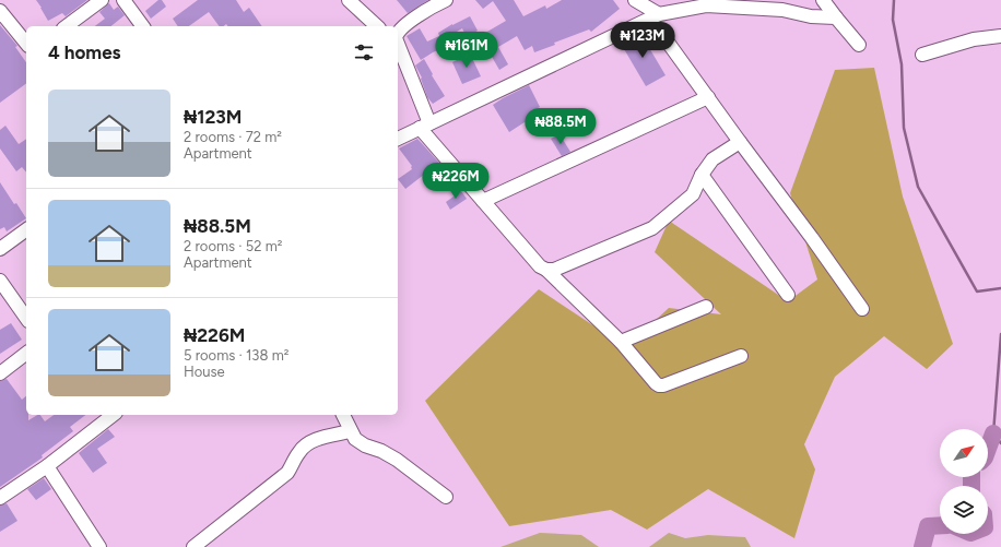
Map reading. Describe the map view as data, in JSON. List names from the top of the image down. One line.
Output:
{"north":"top right","page":{"price":["₦123M","₦161M","₦88.5M","₦226M"],"heading":"4 homes","list":[{"name":"₦123M","note":"2 rooms · 72 m² · Apartment"},{"name":"₦88.5M","note":"2 rooms · 52 m² · Apartment"},{"name":"₦226M","note":"5 rooms · 138 m² · House"}]}}
